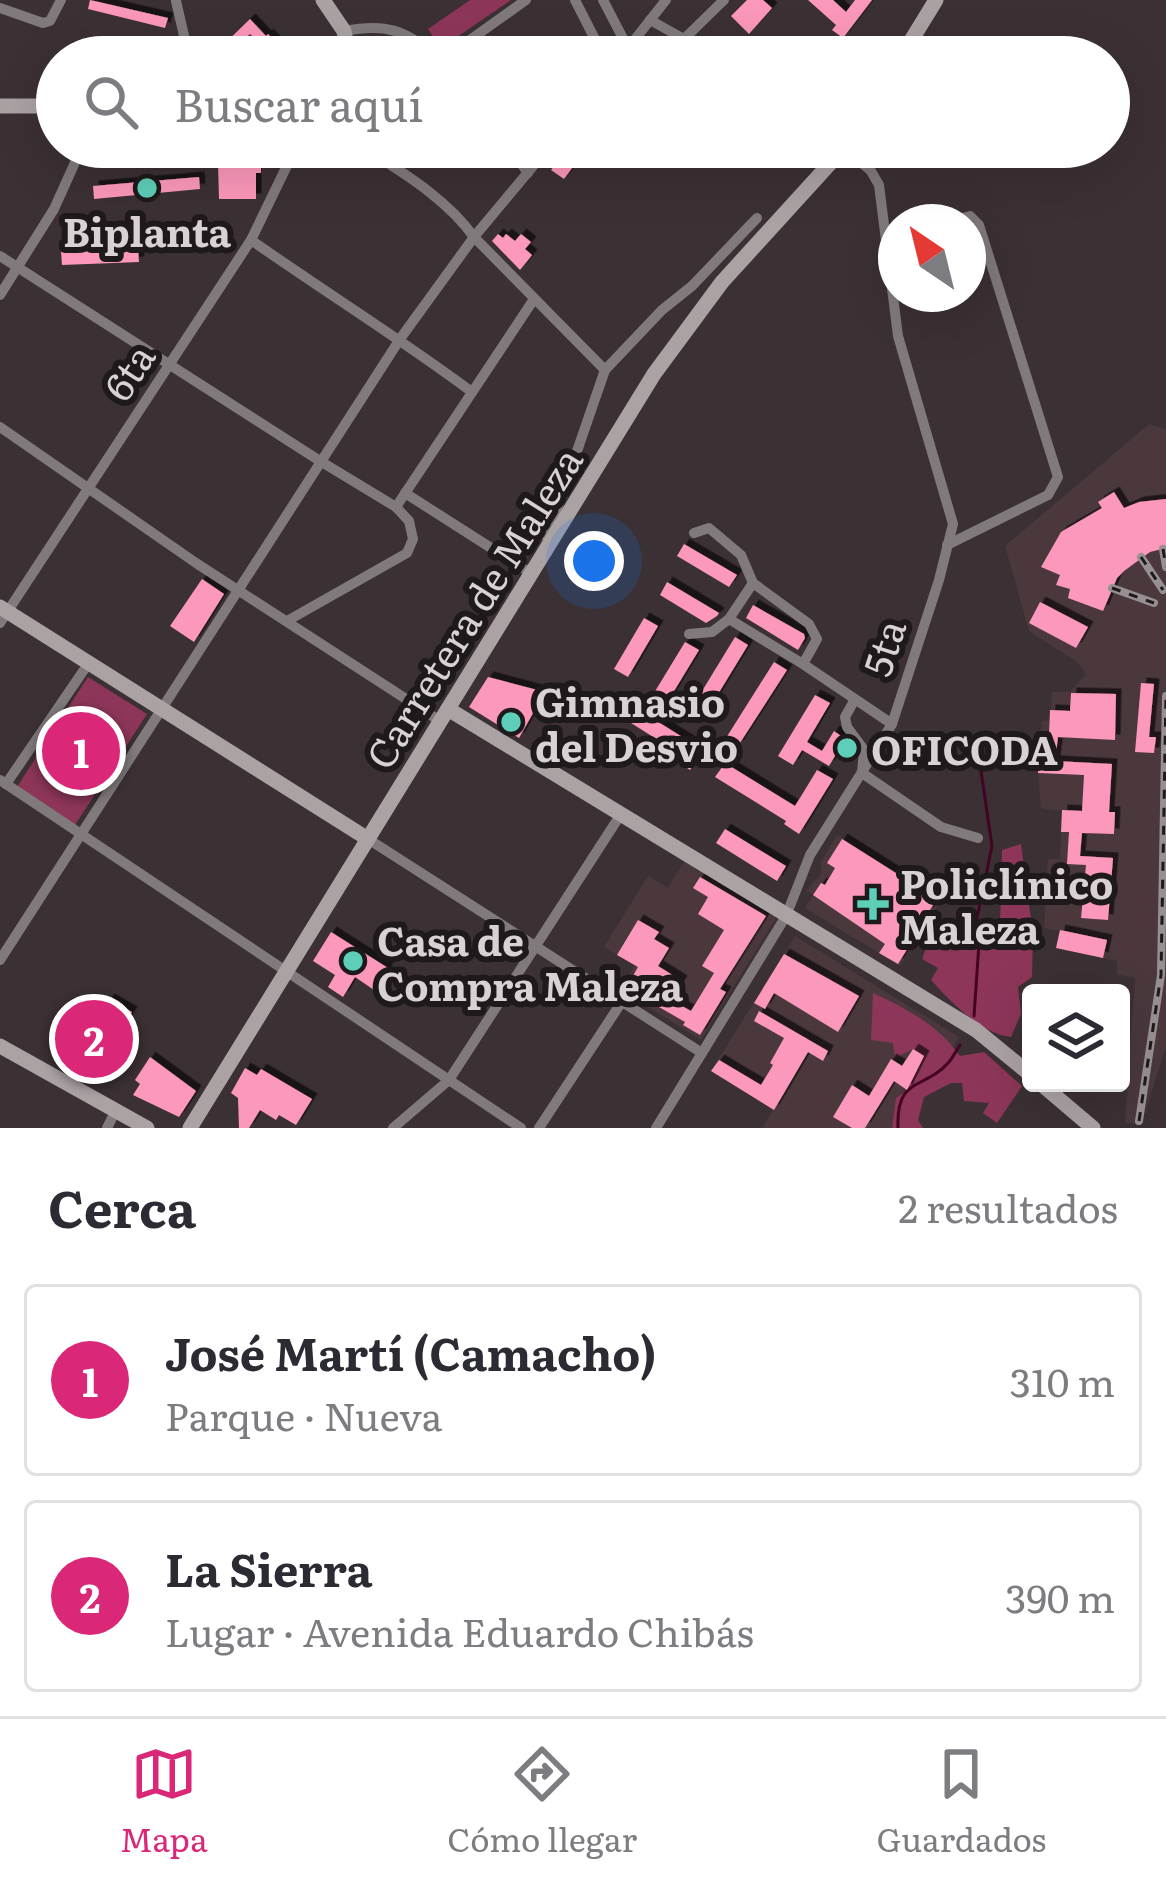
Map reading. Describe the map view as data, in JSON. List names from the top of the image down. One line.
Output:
{"streets":{"main road":["Carretera de Maleza"],"street":["6ta","5ta"]},"places":{"other":["Biplanta","Gimnasio del Desvio","OFICODA","Casa de Compra Maleza"],"health":["Policlínico Maleza"]},"north":"top left","page":{"search":"Buscar aquí","pins":["1","2"],"heading":["Cerca","2 resultados"],"list":[{"mark":"1","name":"José Martí (Camacho)","note":"Parque · Nueva","value":"310 m"},{"mark":"2","name":"La Sierra","note":"Lugar · Avenida Eduardo Chibás","value":"390 m"}],"nav":["Mapa","Cómo llegar","Guardados"]}}
